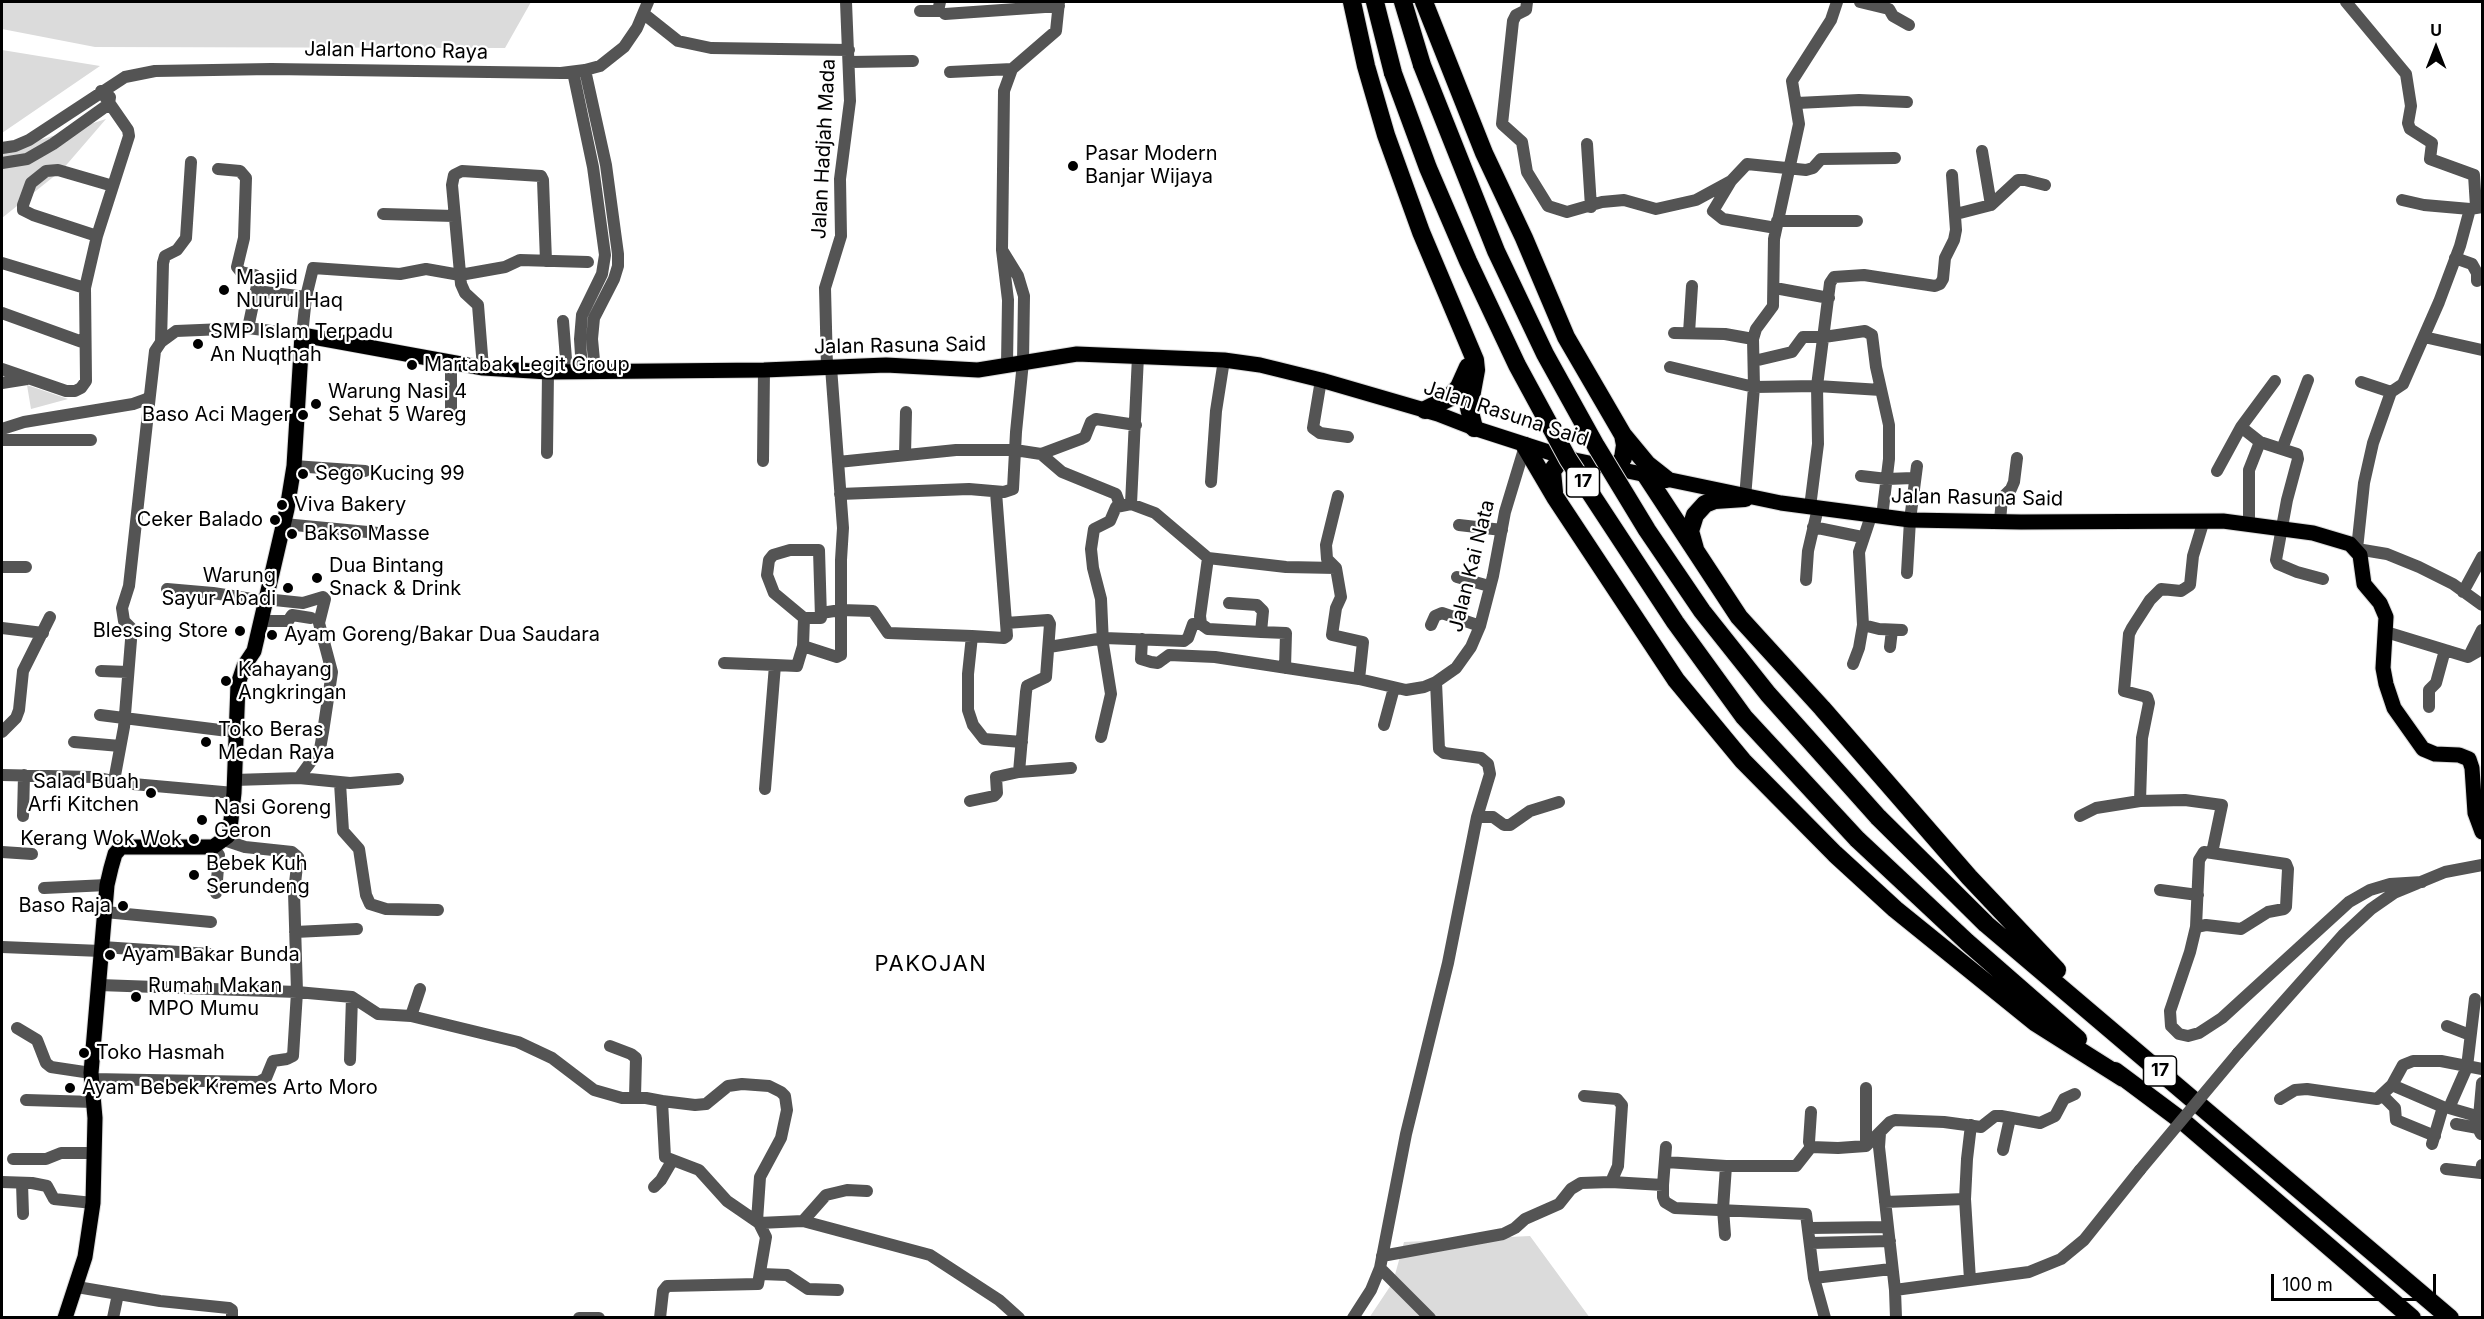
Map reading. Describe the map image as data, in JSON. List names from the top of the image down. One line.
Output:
{"streets":{"highway":["17"],"main road":["Jalan Rasuna Said"],"street":["Jalan Hartono Raya","Jalan Hadjah Mada","Jalan Kai Nata"]},"crossings":[["Jalan Hadjah Mada","Jalan Rasuna Said"],["Jalan Rasuna Said","Jalan Kai Nata"]],"districts":["PAKOJAN"],"places":["Pasar Modern Banjar Wijaya","Masjid Nuurul Haq","SMP Islam Terpadu An Nuqthah","Martabak Legit Group","Warung Nasi 4 Sehat 5 Wareg","Baso Aci Mager","Sego Kucing 99","Viva Bakery","Ceker Balado","Bakso Masse","Dua Bintang Snack & Drink","Warung Sayur Abadi","Blessing Store","Ayam Goreng/Bakar Dua Saudara","Kahayang Angkringan","Toko Beras Medan Raya","Salad Buah Arfi Kitchen","Nasi Goreng Geron","Kerang Wok Wok","Bebek Kuh Serundeng","Baso Raja","Ayam Bakar Bunda","Rumah Makan MPO Mumu","Toko Hasmah","Ayam Bebek Kremes Arto Moro"],"scale_bar":"100 m","north":"top"}
